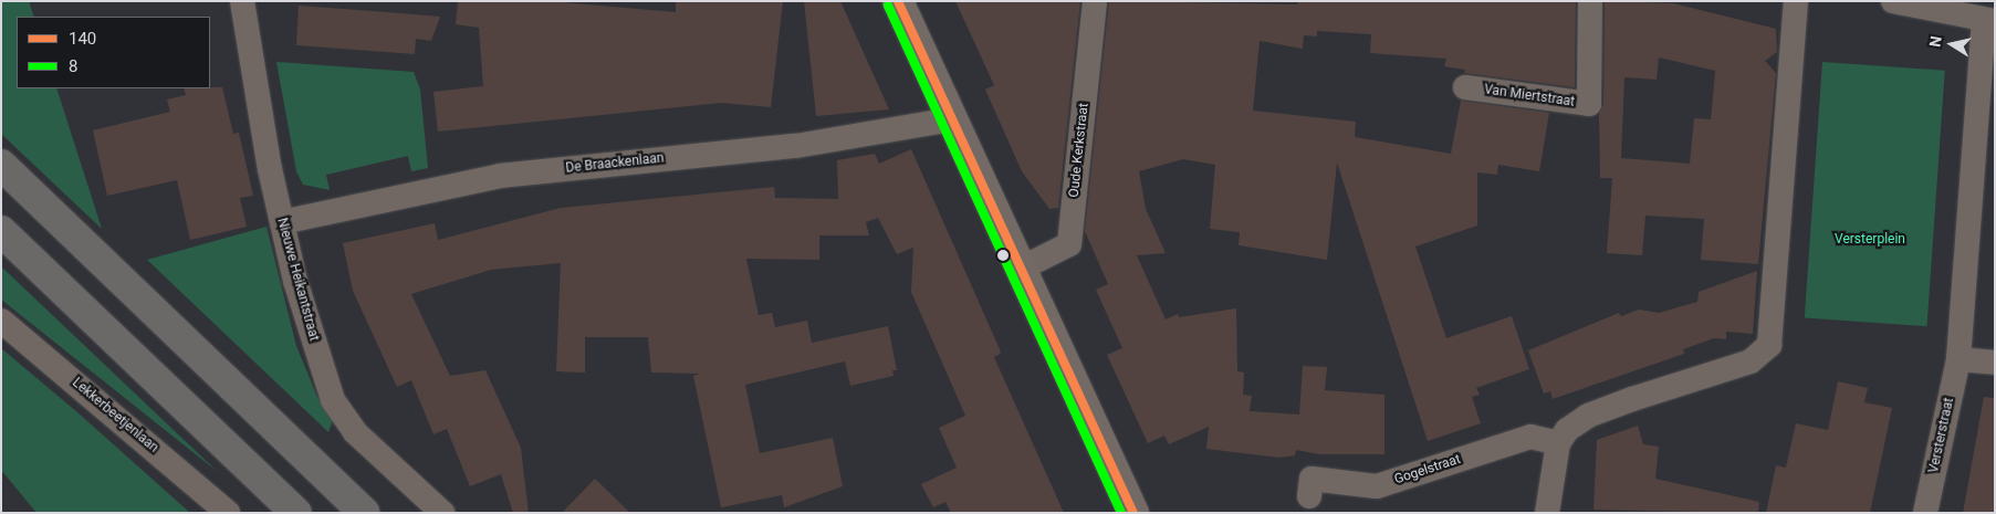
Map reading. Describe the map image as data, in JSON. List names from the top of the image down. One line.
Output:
{"streets":{"street":["Van Miertstraat","Oude Kerkstraat","De Braackenlaan","Nieuwe Heikantstraat","Lekkerbeetjenlaan","Versterstraat","Gogelstraat"]},"crossings":[["De Braackenlaan","Nieuwe Heikantstraat"]],"parks":["Versterplein"],"lines":["transit line 140","transit line 8"],"legend":["140","8"],"north":"left"}
